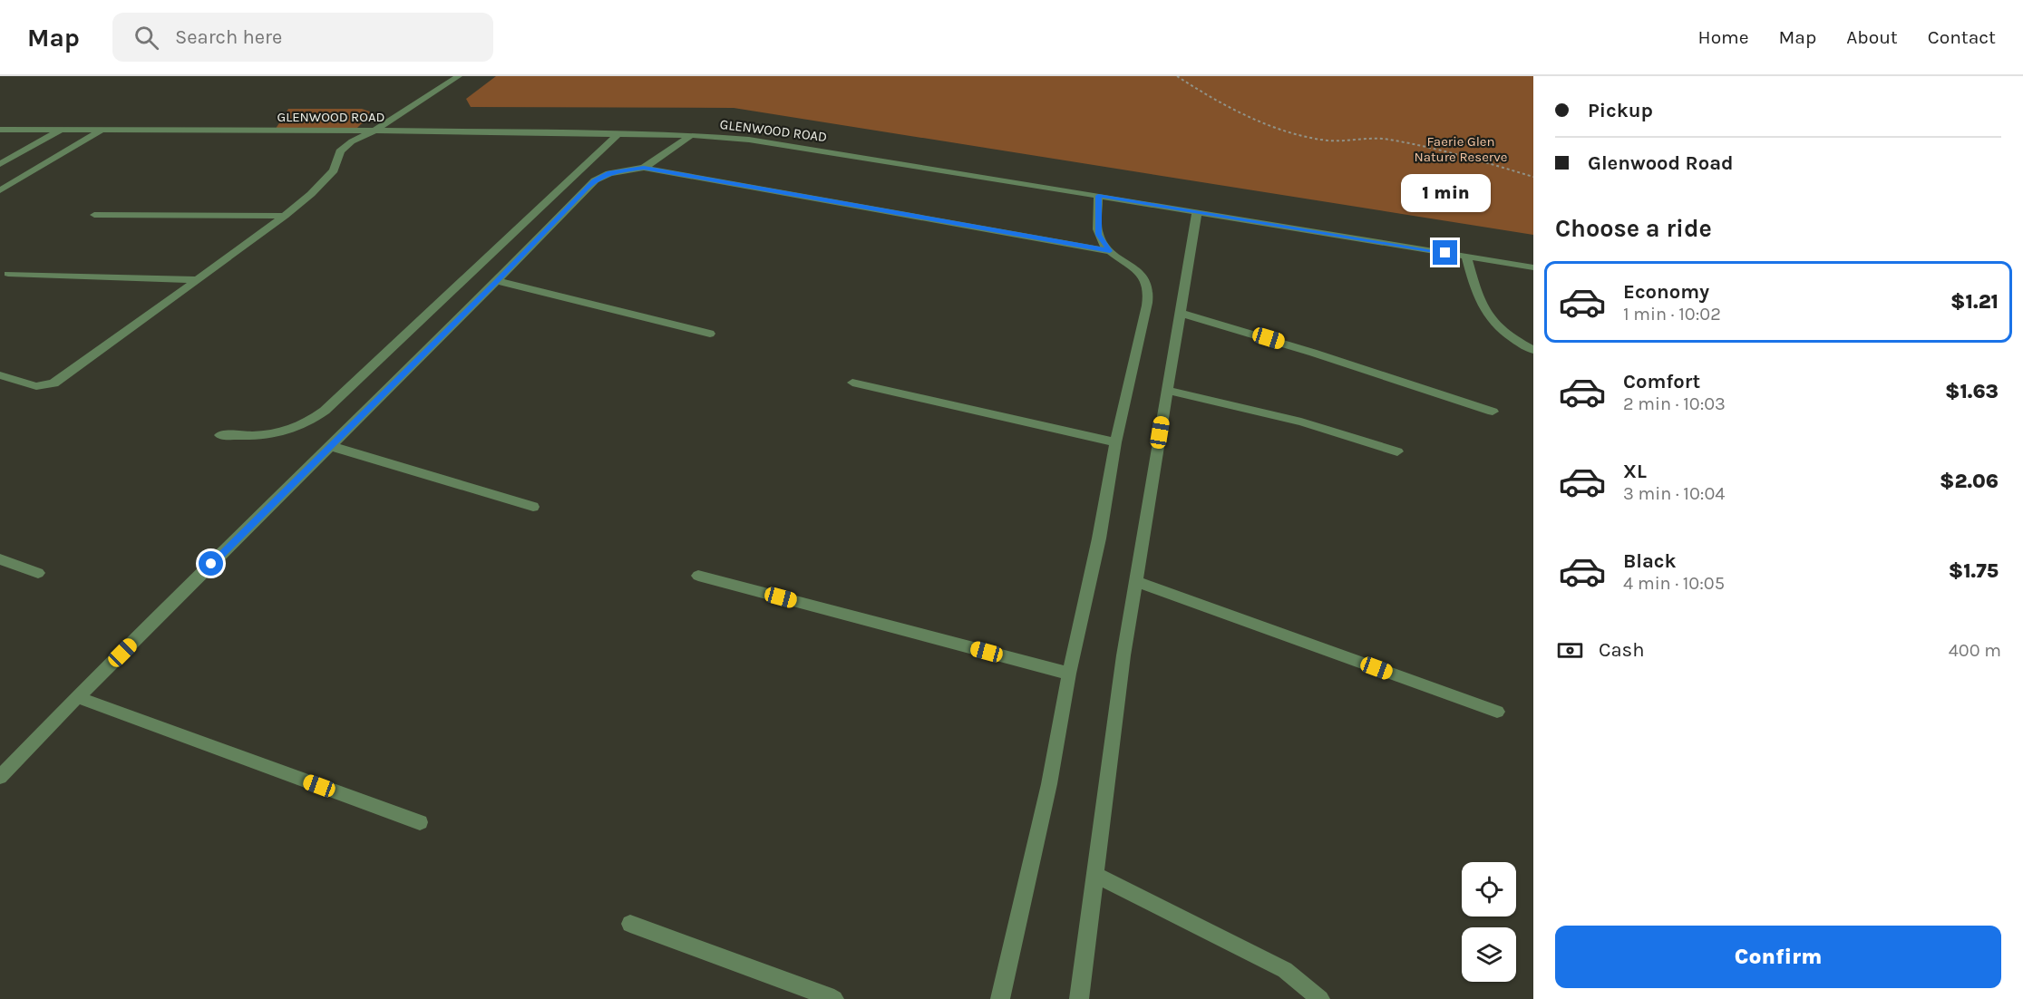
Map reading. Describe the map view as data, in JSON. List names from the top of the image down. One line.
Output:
{"streets":{"street":["GLENWOOD ROAD"]},"parks":["Faerie Glen Nature Reserve"],"page":{"header":"Map","search":"Search here","nav":["Home","Map","About","Contact"],"banner":["Pickup","Glenwood Road"],"bubble":"1 min","heading":"Choose a ride","list":[{"name":"Economy","note":"1 min · 10:02","value":"$1.21"},{"name":"Comfort","note":"2 min · 10:03","value":"$1.63"},{"name":"XL","note":"3 min · 10:04","value":"$2.06"},{"name":"Black","note":"4 min · 10:05","value":"$1.75"}],"pay":["Cash","400 m"],"buttons":"Confirm"}}
